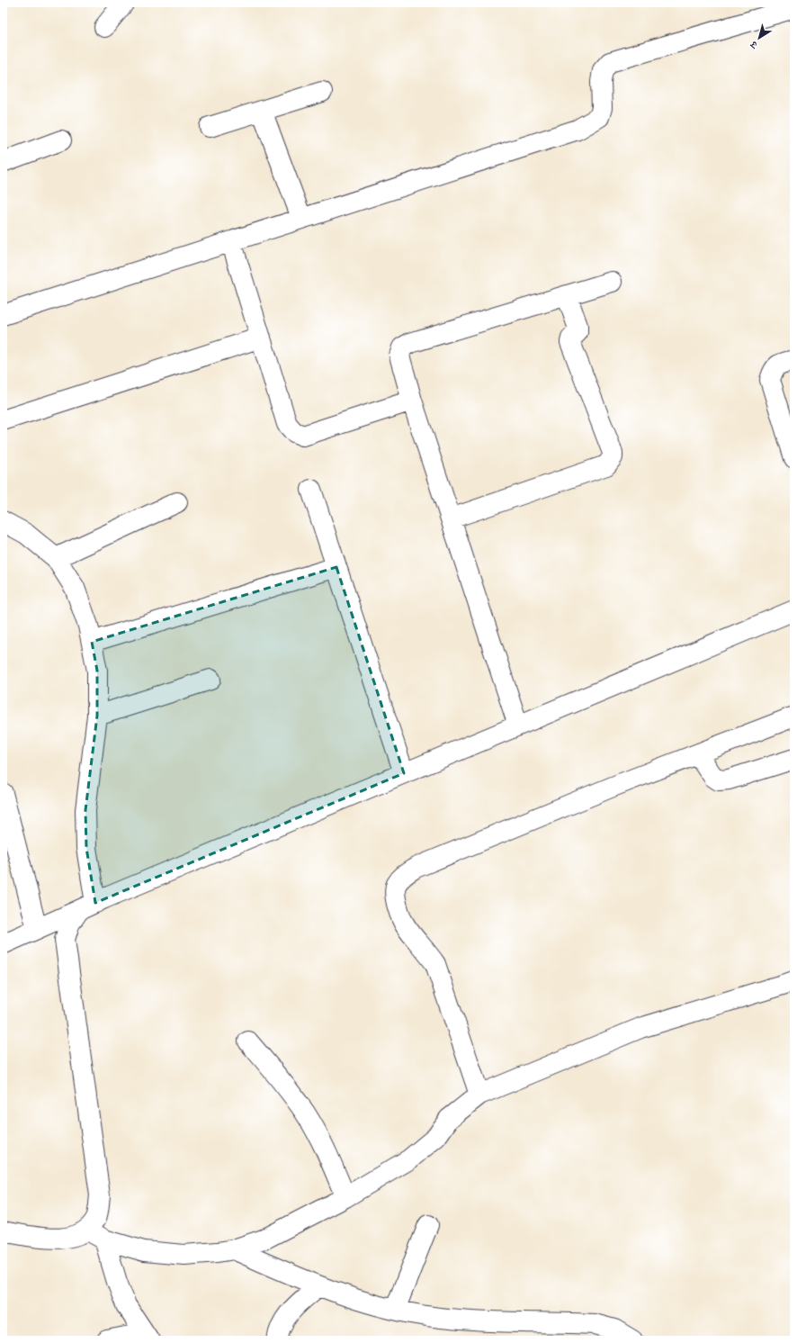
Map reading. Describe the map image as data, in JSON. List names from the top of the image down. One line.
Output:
{"north":"bottom left"}
